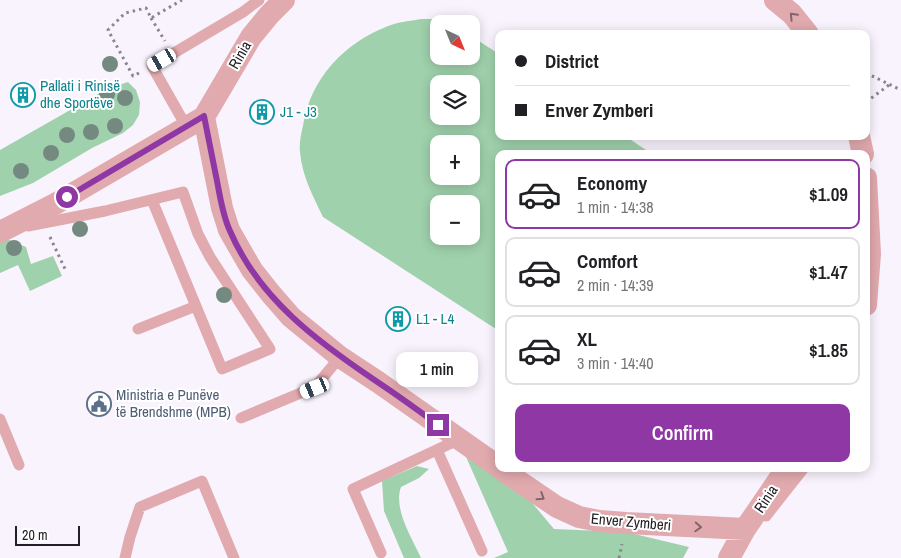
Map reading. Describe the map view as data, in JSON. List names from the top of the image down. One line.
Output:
{"streets":{"street":["Rinia","Enver Zymberi"]},"crossings":[["Rinia","Enver Zymberi"]],"places":{"building":["Pallati i Rinisë dhe Sportëve","J1 - J3","L1 - L4"],"public building":["Ministria e Punëve të Brendshme (MPB)"]},"scale_bar":"20 m","north":"bottom right","page":{"map_buttons":["+","−"],"banner":["District","Enver Zymberi"],"list":[{"name":"Economy","note":"1 min · 14:38","value":"$1.09"},{"name":"Comfort","note":"2 min · 14:39","value":"$1.47"},{"name":"XL","note":"3 min · 14:40","value":"$1.85"}],"bubble":"1 min","buttons":"Confirm","scale":"20 m"}}
